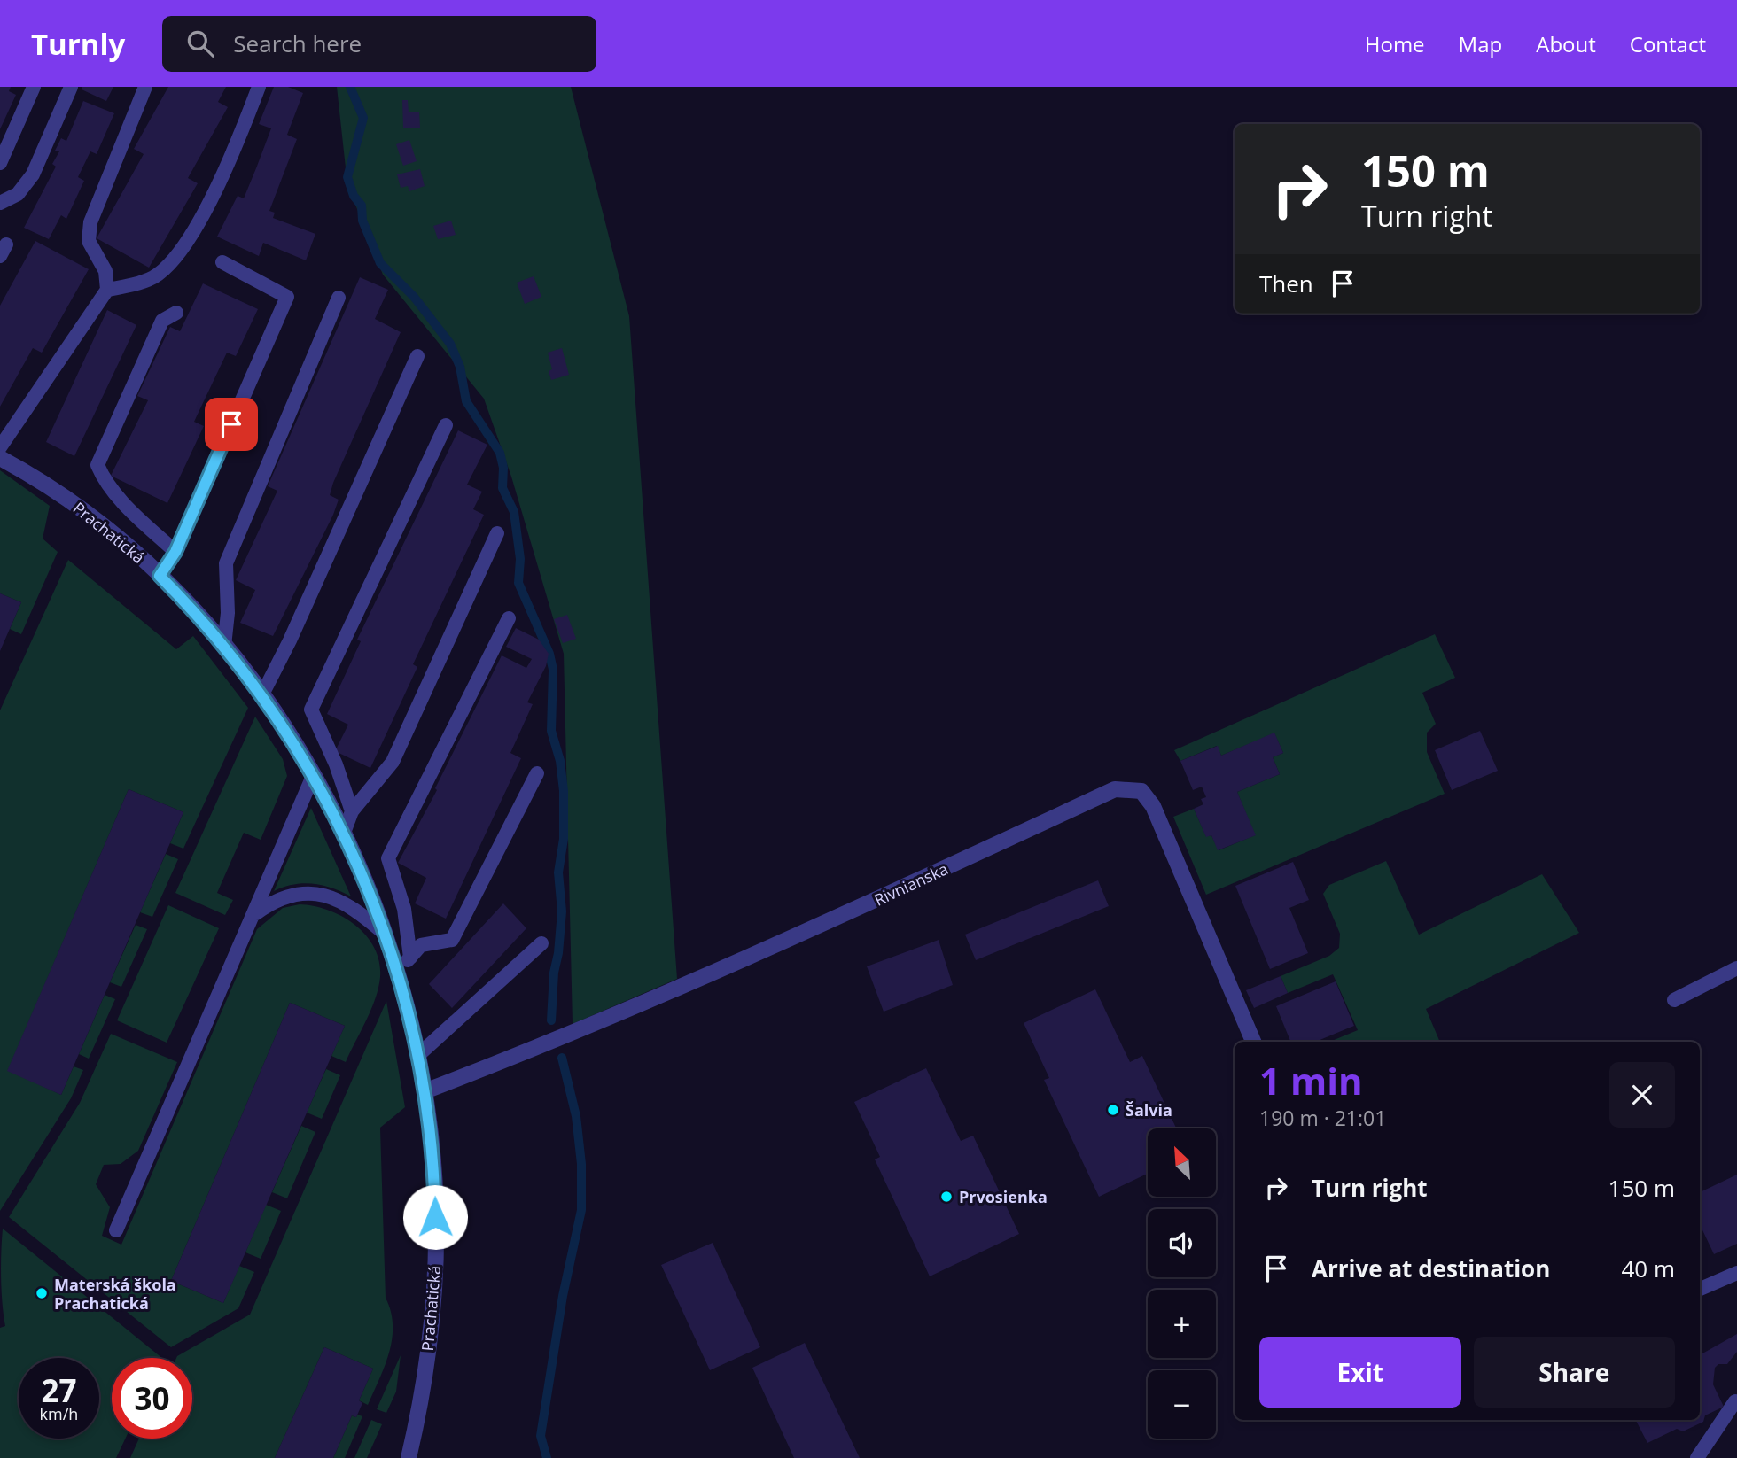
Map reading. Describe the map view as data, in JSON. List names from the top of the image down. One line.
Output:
{"streets":{"street":["Prachatická","Rivnianska"]},"crossings":[["Prachatická","Rivnianska"]],"places":["Šalvia","Prvosienka","Materská škola Prachatická"],"north":"top left","page":{"header":"Turnly","search":"Search here","nav":["Home","Map","About","Contact"],"turn":["150 m","Turn right"],"then":"Then","heading":["1 min","190 m · 21:01"],"map_buttons":["+","−"],"list":[{"name":"Turn right","value":"150 m"},{"name":"Arrive at destination","value":"40 m"}],"buttons":["Exit","Share"],"speed":"27 km/h","limit":"30"}}
